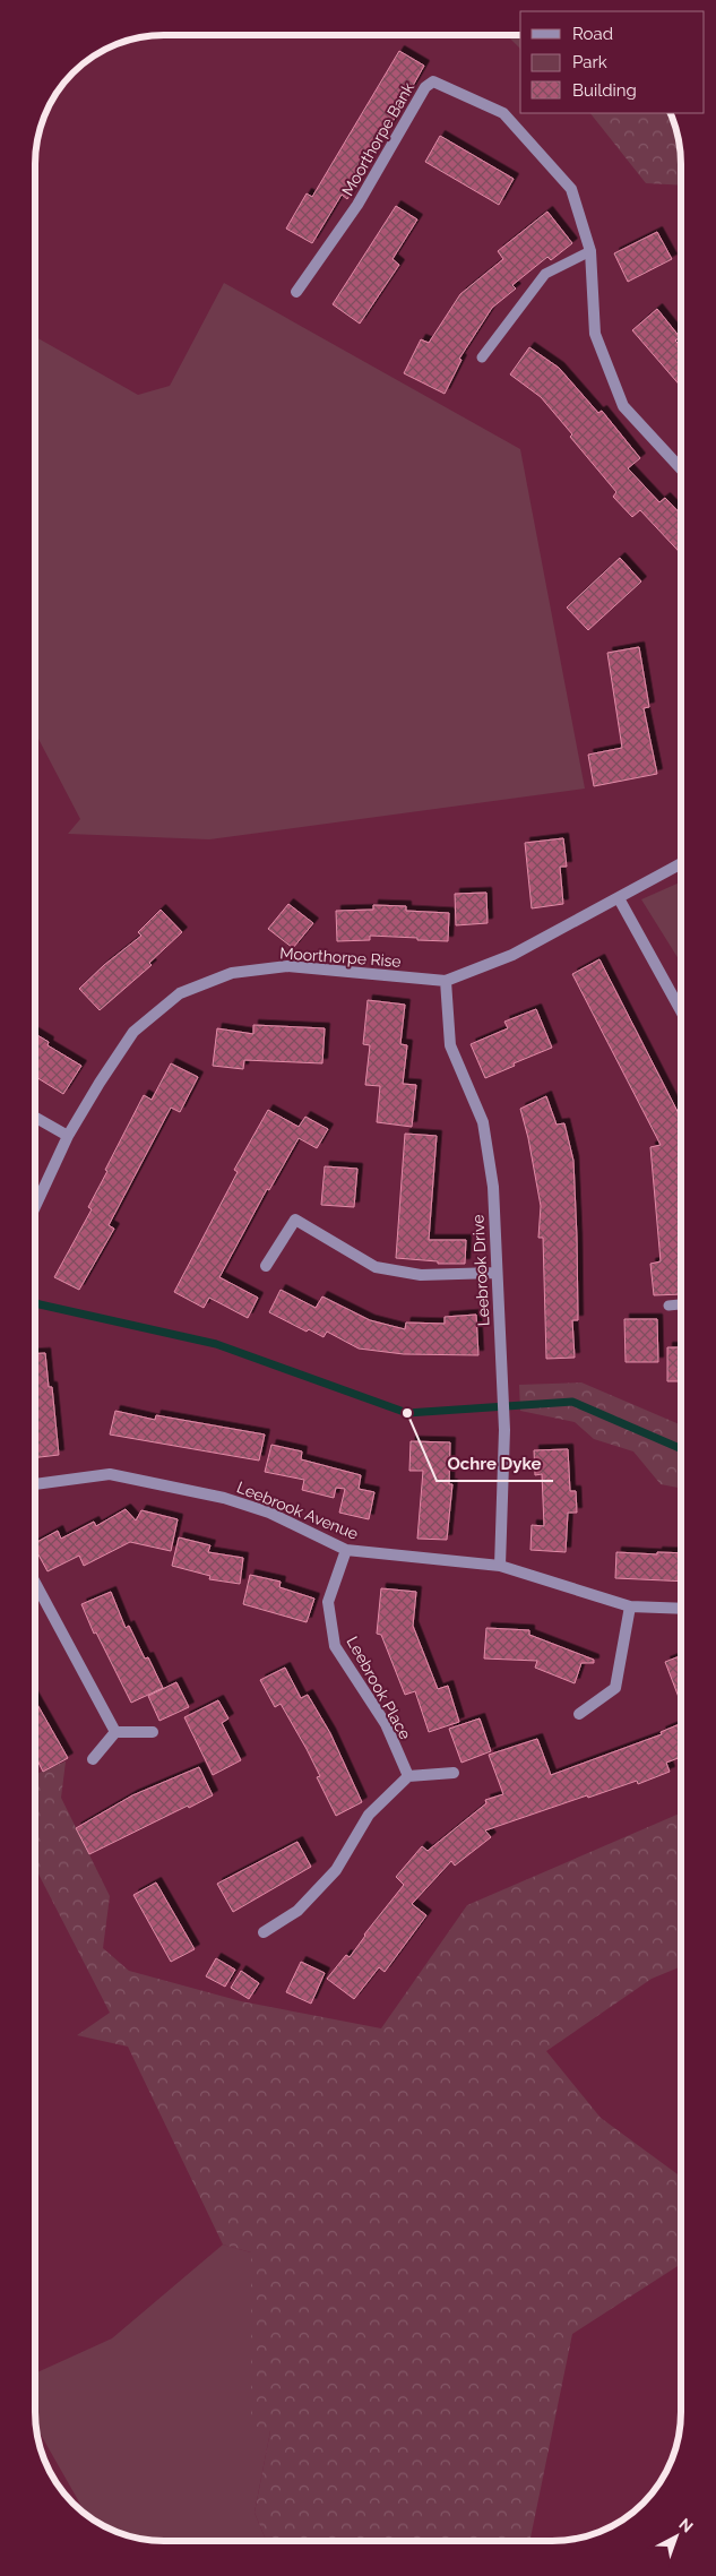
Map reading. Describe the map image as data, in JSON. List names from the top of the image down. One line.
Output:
{"streets":{"street":["Moorthorpe Bank","Moorthorpe Rise","Leebrook Drive","Leebrook Avenue","Leebrook Place"]},"crossings":[["Moorthorpe Rise","Leebrook Drive"],["Leebrook Drive","Leebrook Avenue"],["Leebrook Avenue","Leebrook Place"]],"places":["Ochre Dyke"],"legend":["Road","Park","Building"],"north":"top right"}
